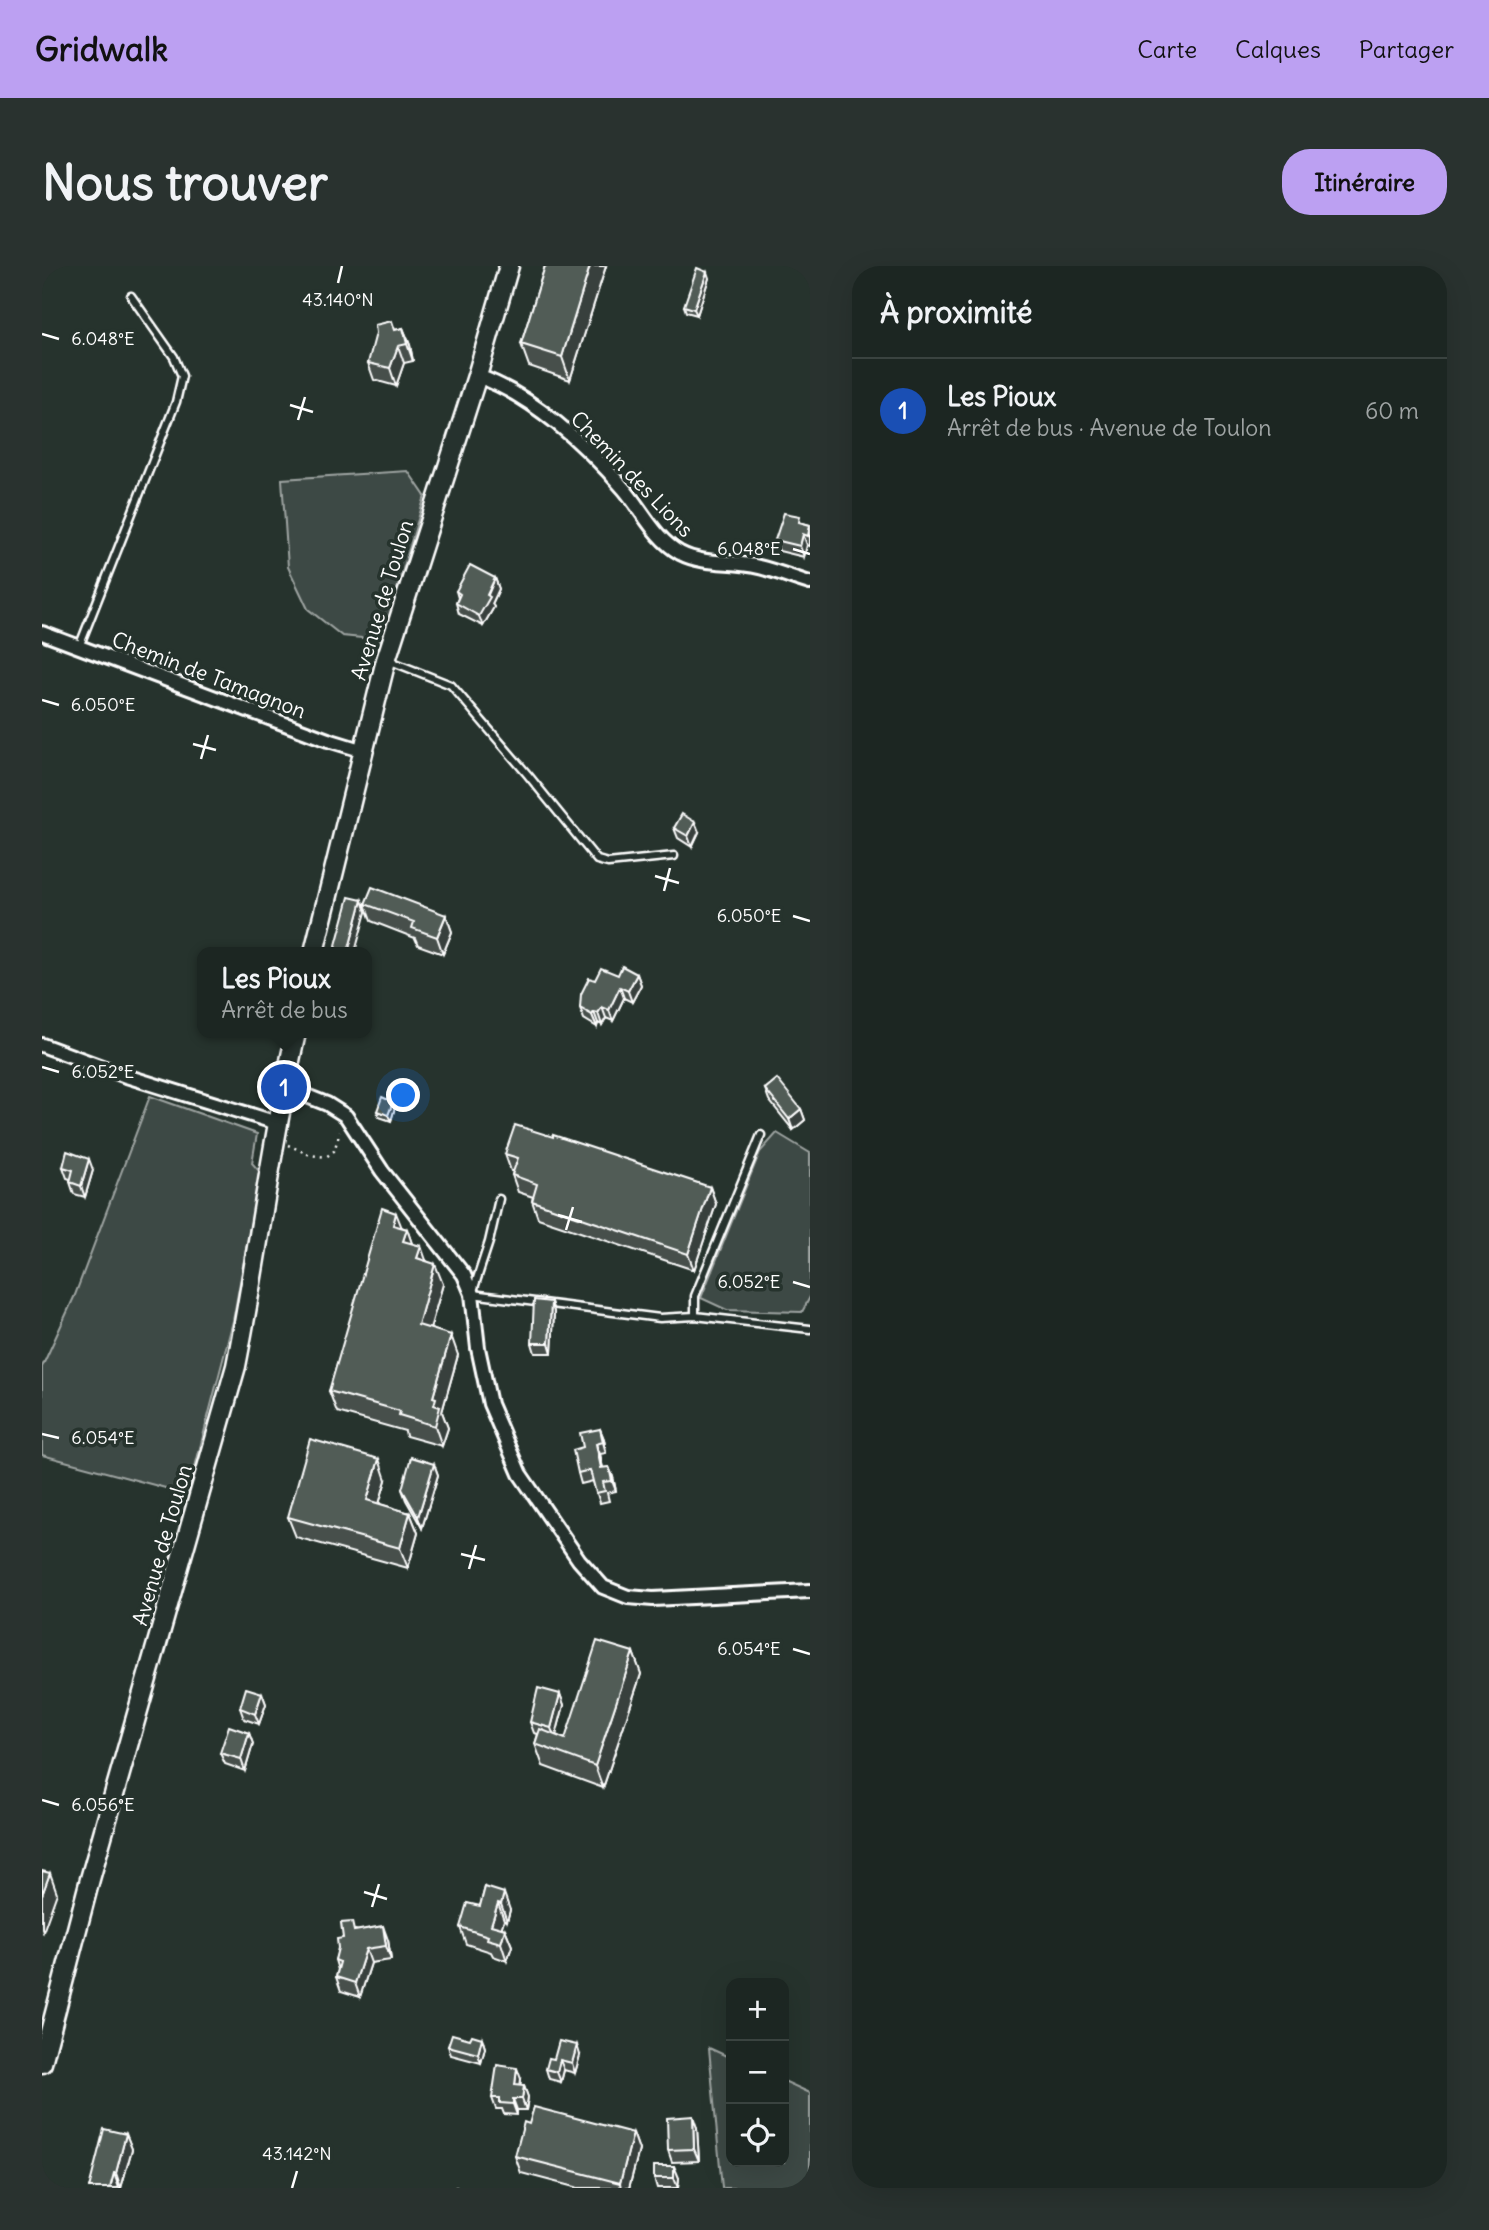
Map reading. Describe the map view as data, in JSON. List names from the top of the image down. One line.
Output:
{"streets":{"main road":["Avenue de Toulon"],"street":["Chemin des Lions","Chemin de Tamagnon"]},"crossings":[["Chemin des Lions","Avenue de Toulon"],["Avenue de Toulon","Chemin de Tamagnon"]],"page":{"header":"Gridwalk","nav":["Carte","Calques","Partager"],"buttons":"Itinéraire","title":"Nous trouver","heading":"À proximité","list":[{"mark":"1","name":"Les Pioux","note":"Arrêt de bus · Avenue de Toulon","value":"60 m"}],"popup":["Les Pioux","Arrêt de bus"],"pins":"1","map_buttons":["+","−"]},"coordinates":["43.140°N","6.048°E","6.050°E","6.052°E","6.054°E","6.056°E","43.142°N"]}
